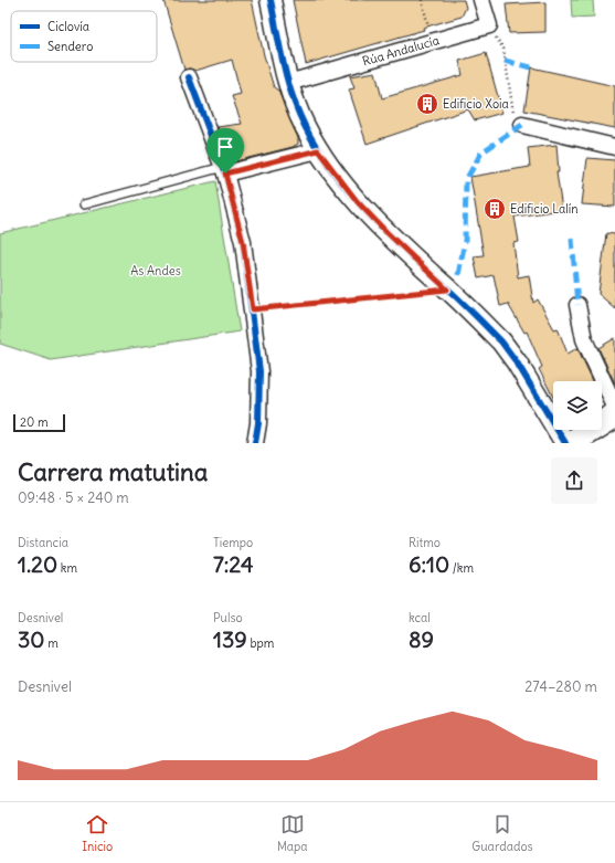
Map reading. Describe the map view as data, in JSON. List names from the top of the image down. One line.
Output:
{"streets":{"street":["Rúa Andalucía"]},"parks":["As Andes"],"places":{"building":["Edificio Xoia","Edificio Lalín"]},"legend":["Ciclovía","Sendero"],"scale_bar":"20 m","page":{"scale":"20 m","heading":["Carrera matutina","09:48 · 5 × 240 m"],"stats":[["Distancia","1.20 km"],["Tiempo","7:24"],["Ritmo","6:10 /km"],["Desnivel","30 m"],["Pulso","139 bpm"],["kcal","89"]],"chart":["Desnivel","274–280 m"],"tabs":["Inicio","Mapa","Guardados"]}}
